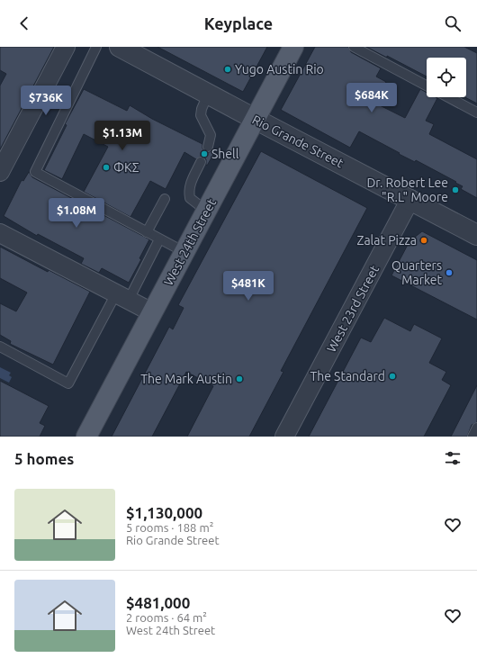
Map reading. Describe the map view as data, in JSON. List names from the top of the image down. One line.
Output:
{"streets":{"main road":["West 24th Street"],"street":["Rio Grande Street","West 23rd Street"]},"crossings":[["Rio Grande Street","West 24th Street"],["Rio Grande Street","West 23rd Street"]],"places":["Yugo Austin Rio","Shell","ΦΚΣ","Dr. Robert Lee \"R.L\" Moore","Zalat Pizza","Quarters Market","The Standard","The Mark Austin"],"page":{"header":"Keyplace","price":["$684K","$736K","$1.13M","$1.08M","$481K"],"heading":"5 homes","list":[{"name":"$1,130,000","note":"5 rooms · 188 m² · Rio Grande Street"},{"name":"$481,000","note":"2 rooms · 64 m² · West 24th Street"}]}}
